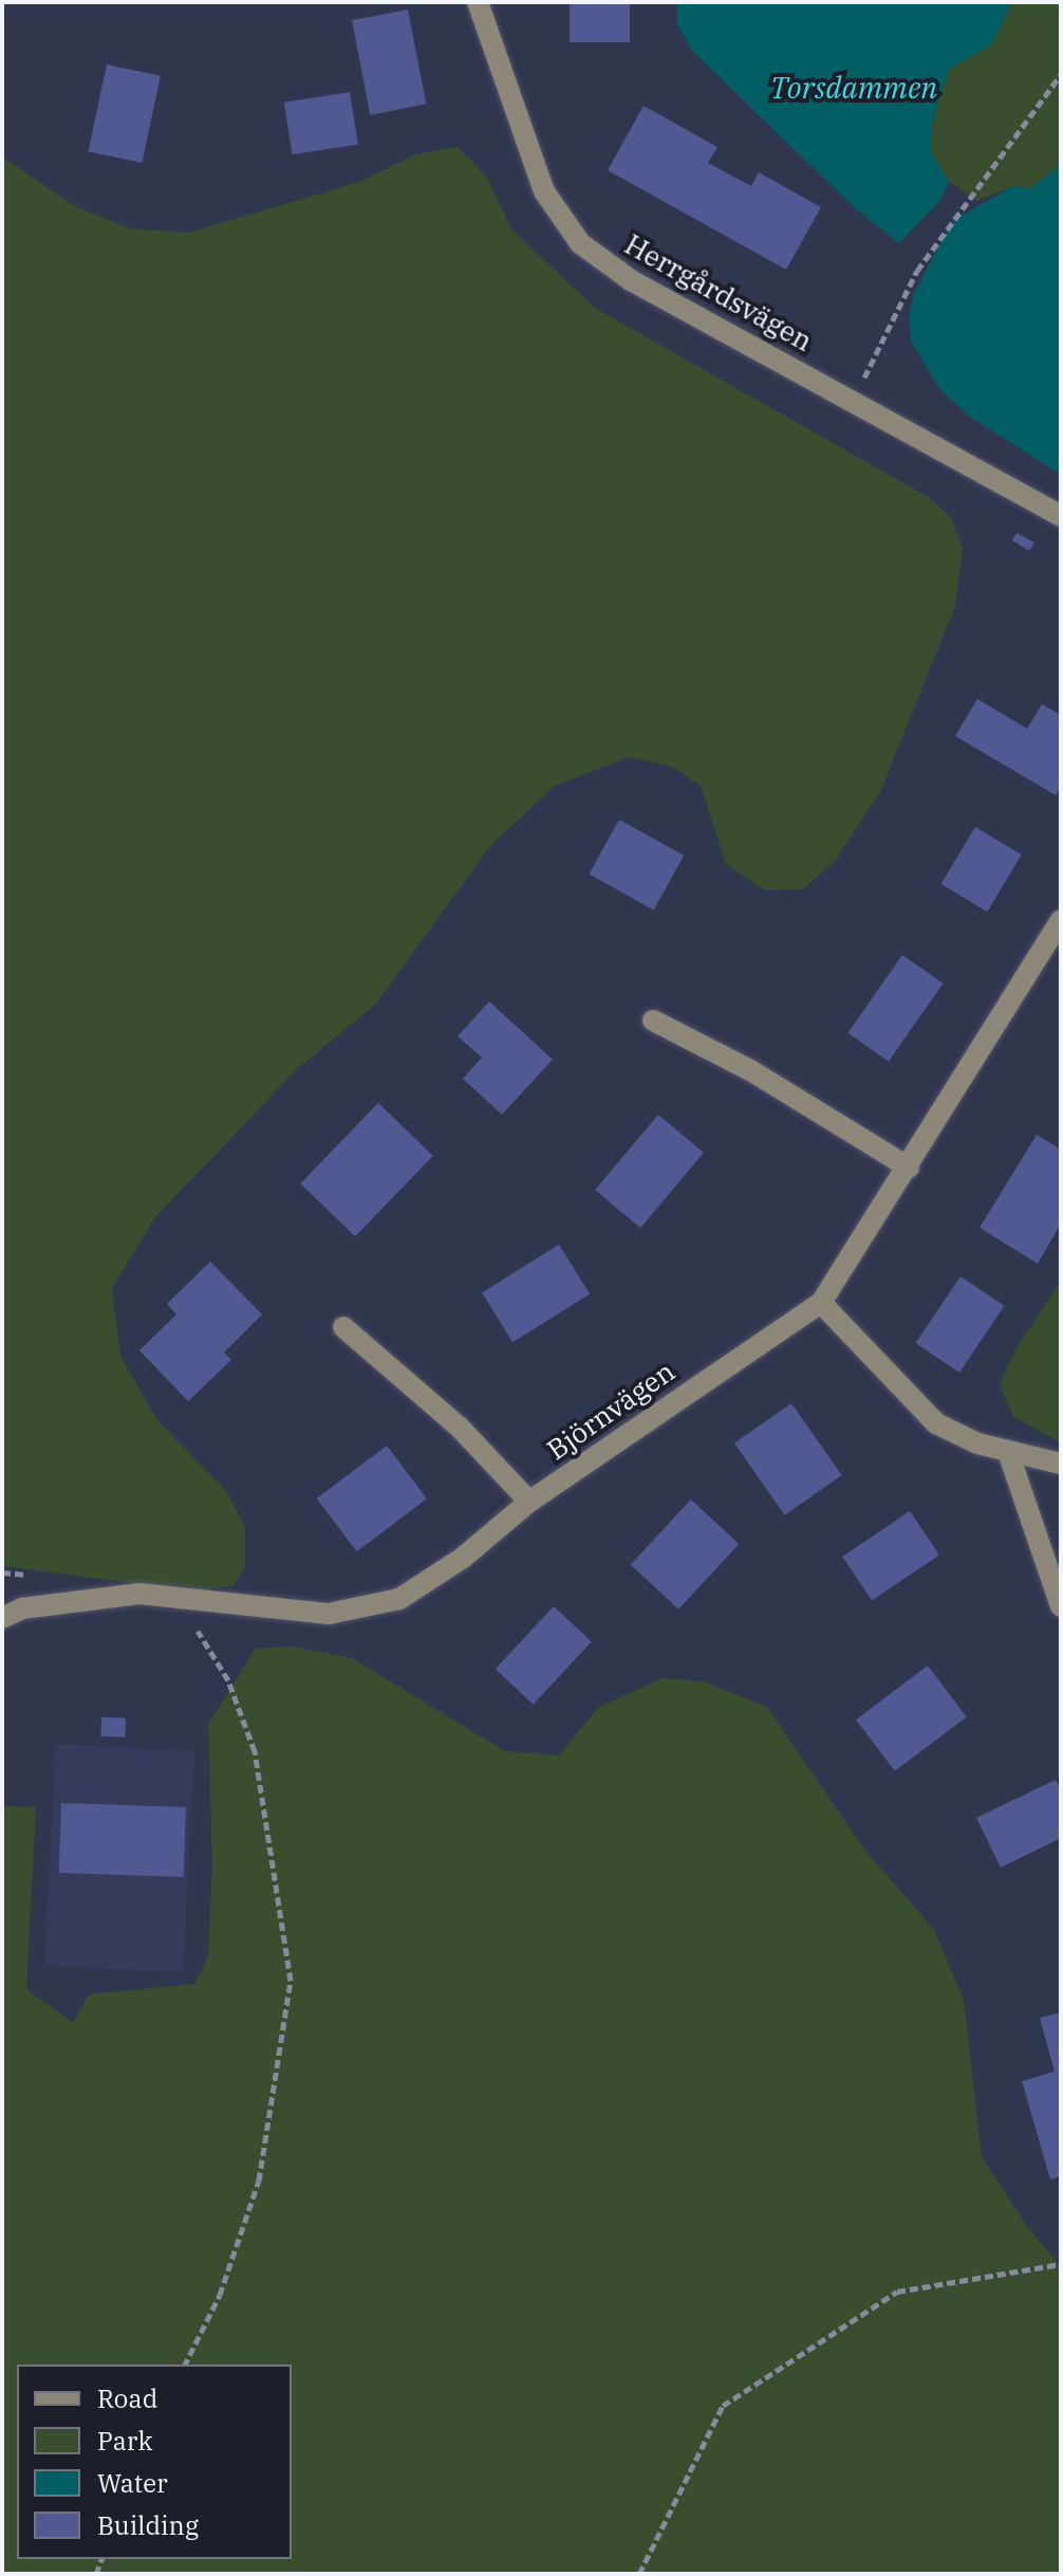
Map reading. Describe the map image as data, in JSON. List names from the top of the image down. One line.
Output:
{"streets":{"street":["Herrgårdsvägen","Björnvägen"]},"water":["Torsdammen"],"legend":["Road","Park","Water","Building"]}
